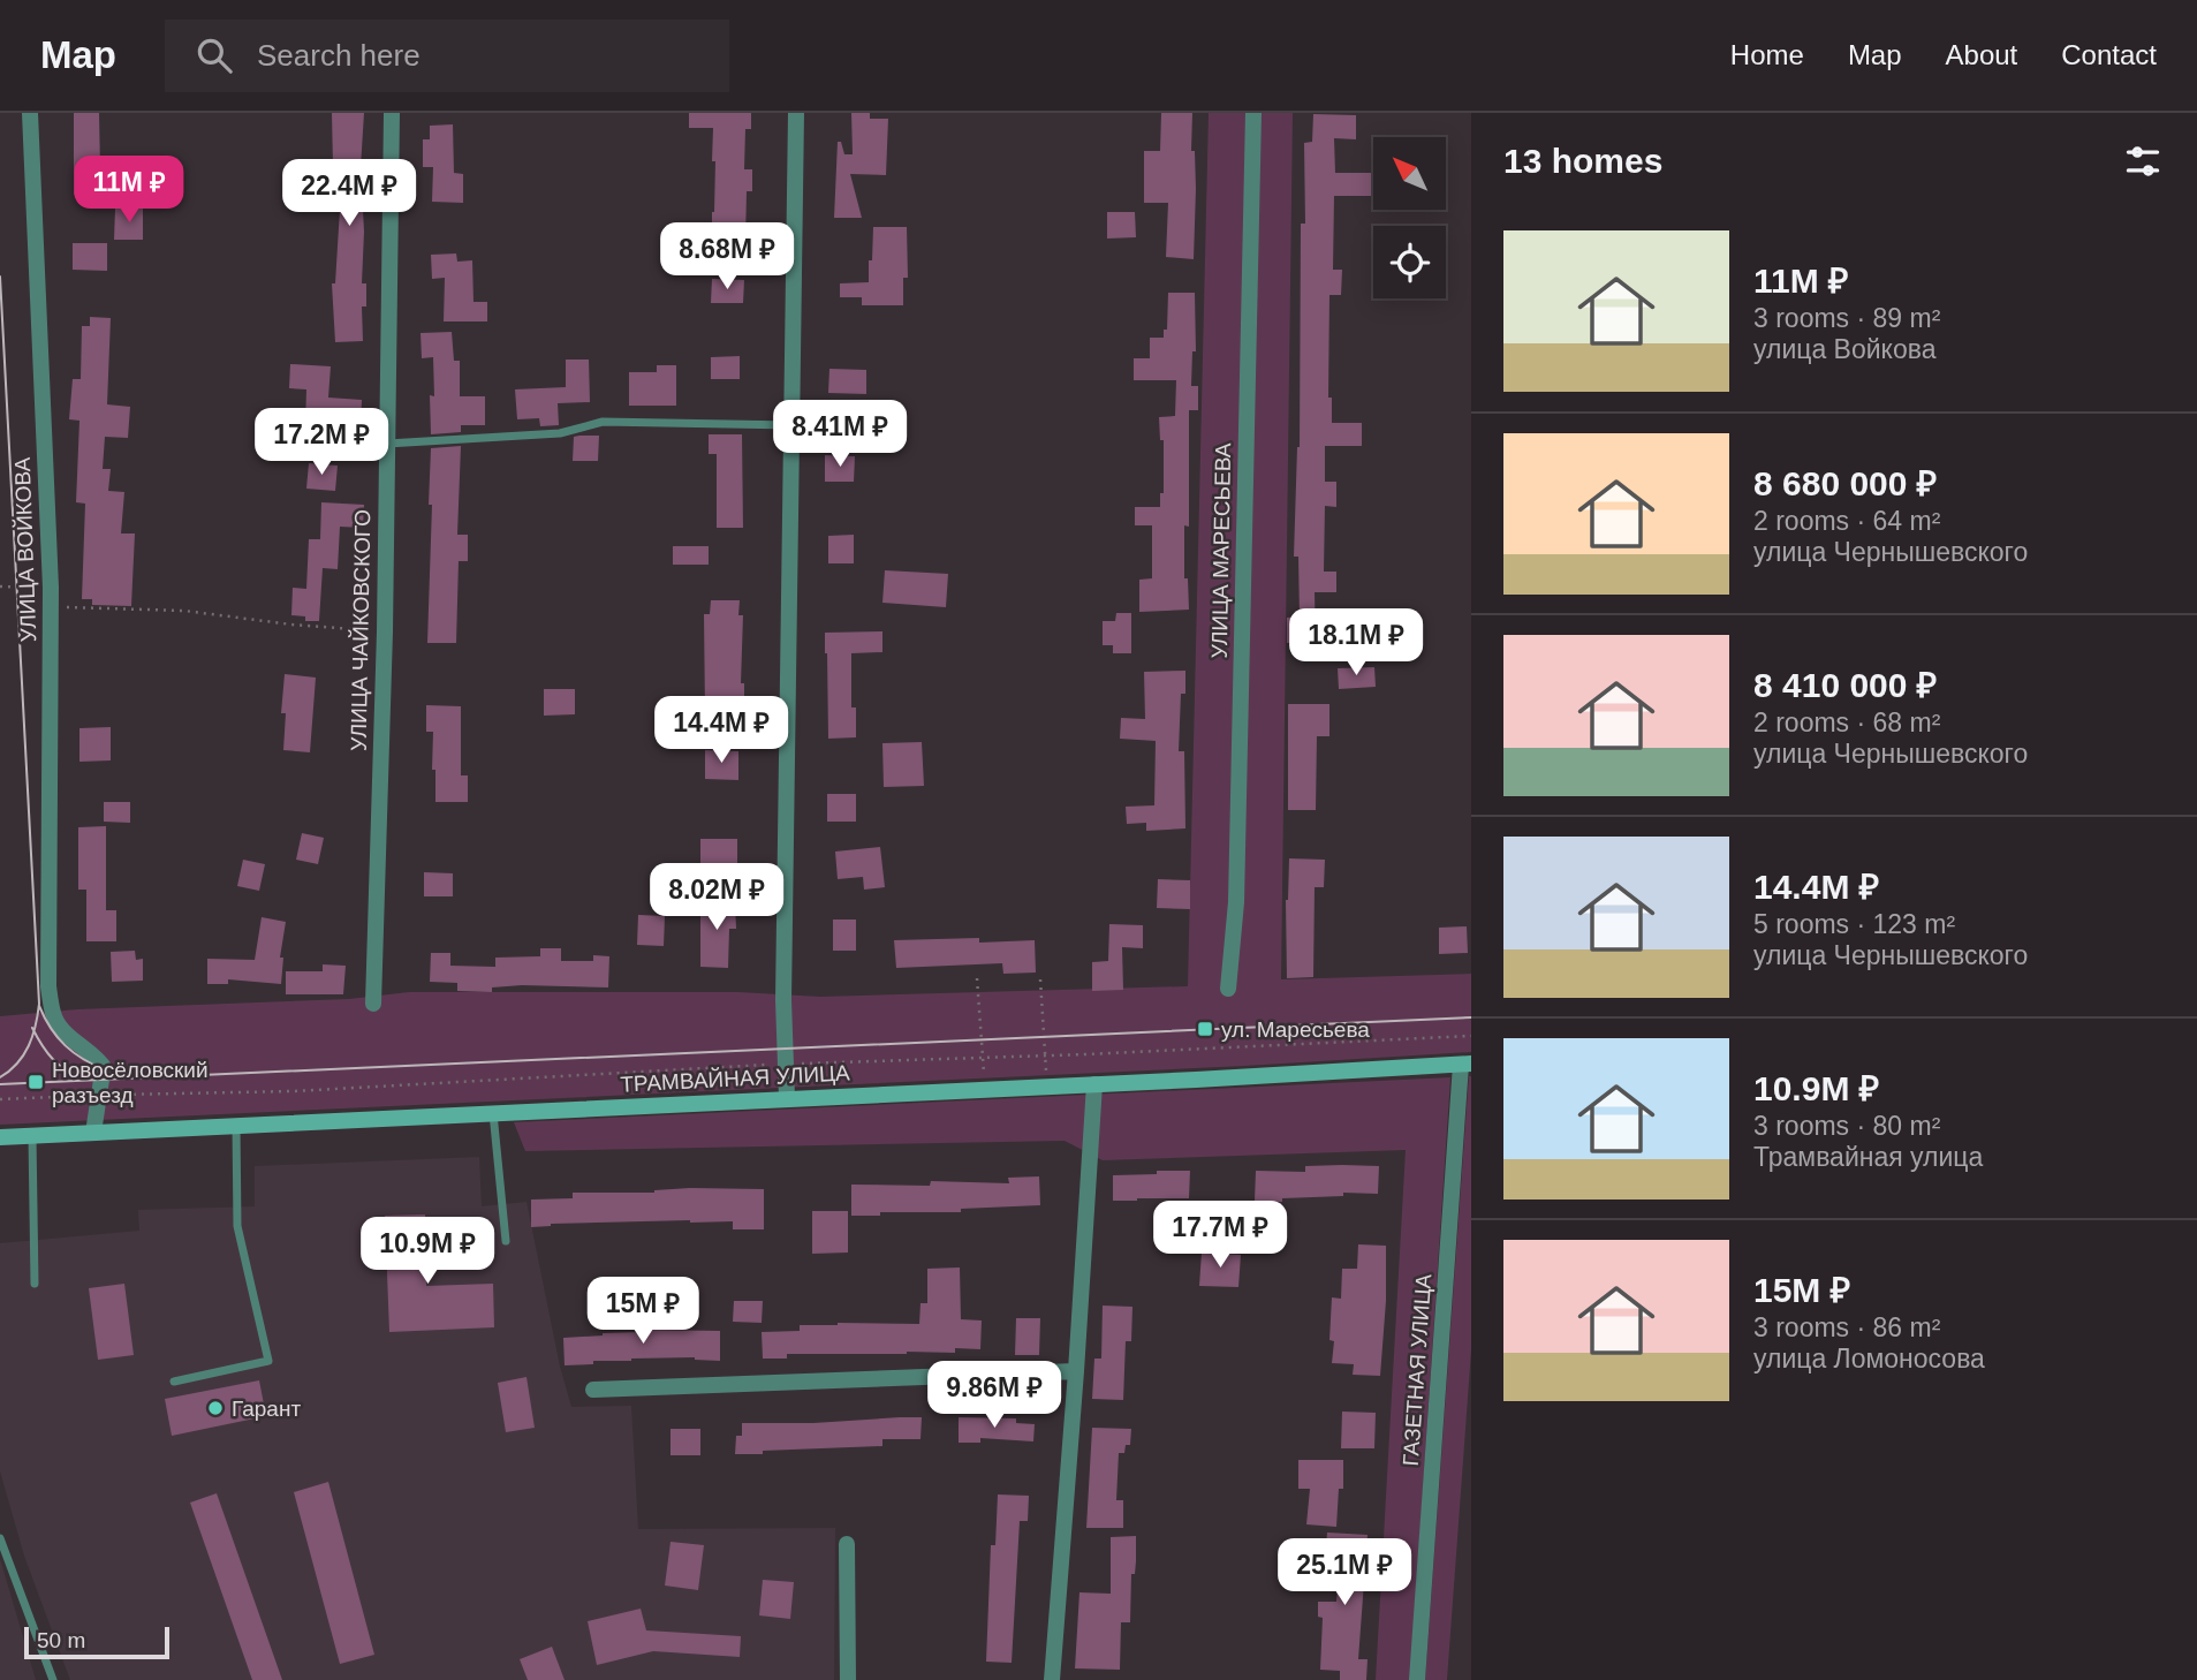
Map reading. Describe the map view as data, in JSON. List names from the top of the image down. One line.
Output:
{"streets":{"main road":["ТРАМВАЙНАЯ УЛИЦА"],"street":["УЛИЦА ВОЙКОВА","УЛИЦА МАРЕСЬЕВА","УЛИЦА ЧАЙКОВСКОГО","ГАЗЕТНАЯ УЛИЦА"]},"crossings":[["ТРАМВАЙНАЯ УЛИЦА","ГАЗЕТНАЯ УЛИЦА"]],"places":{"transit":["ул. Маресьева","Новосёловский разъезд"],"other":["Гарант"]},"scale_bar":"50 m","north":"top left","page":{"header":"Map","search":"Search here","nav":["Home","Map","About","Contact"],"heading":"13 homes","price":["11M ₽","22.4M ₽","8.68M ₽","8.41M ₽","17.2M ₽","18.1M ₽","14.4M ₽","8.02M ₽","17.7M ₽","10.9M ₽","15M ₽","9.86M ₽","25.1M ₽"],"list":[{"name":"11M ₽","note":"3 rooms · 89 m² · улица Войкова"},{"name":"8 680 000 ₽","note":"2 rooms · 64 m² · улица Чернышевского"},{"name":"8 410 000 ₽","note":"2 rooms · 68 m² · улица Чернышевского"},{"name":"14.4M ₽","note":"5 rooms · 123 m² · улица Чернышевского"},{"name":"10.9M ₽","note":"3 rooms · 80 m² · Трамвайная улица"},{"name":"15M ₽","note":"3 rooms · 86 m² · улица Ломоносова"}],"scale":"50 m"}}
